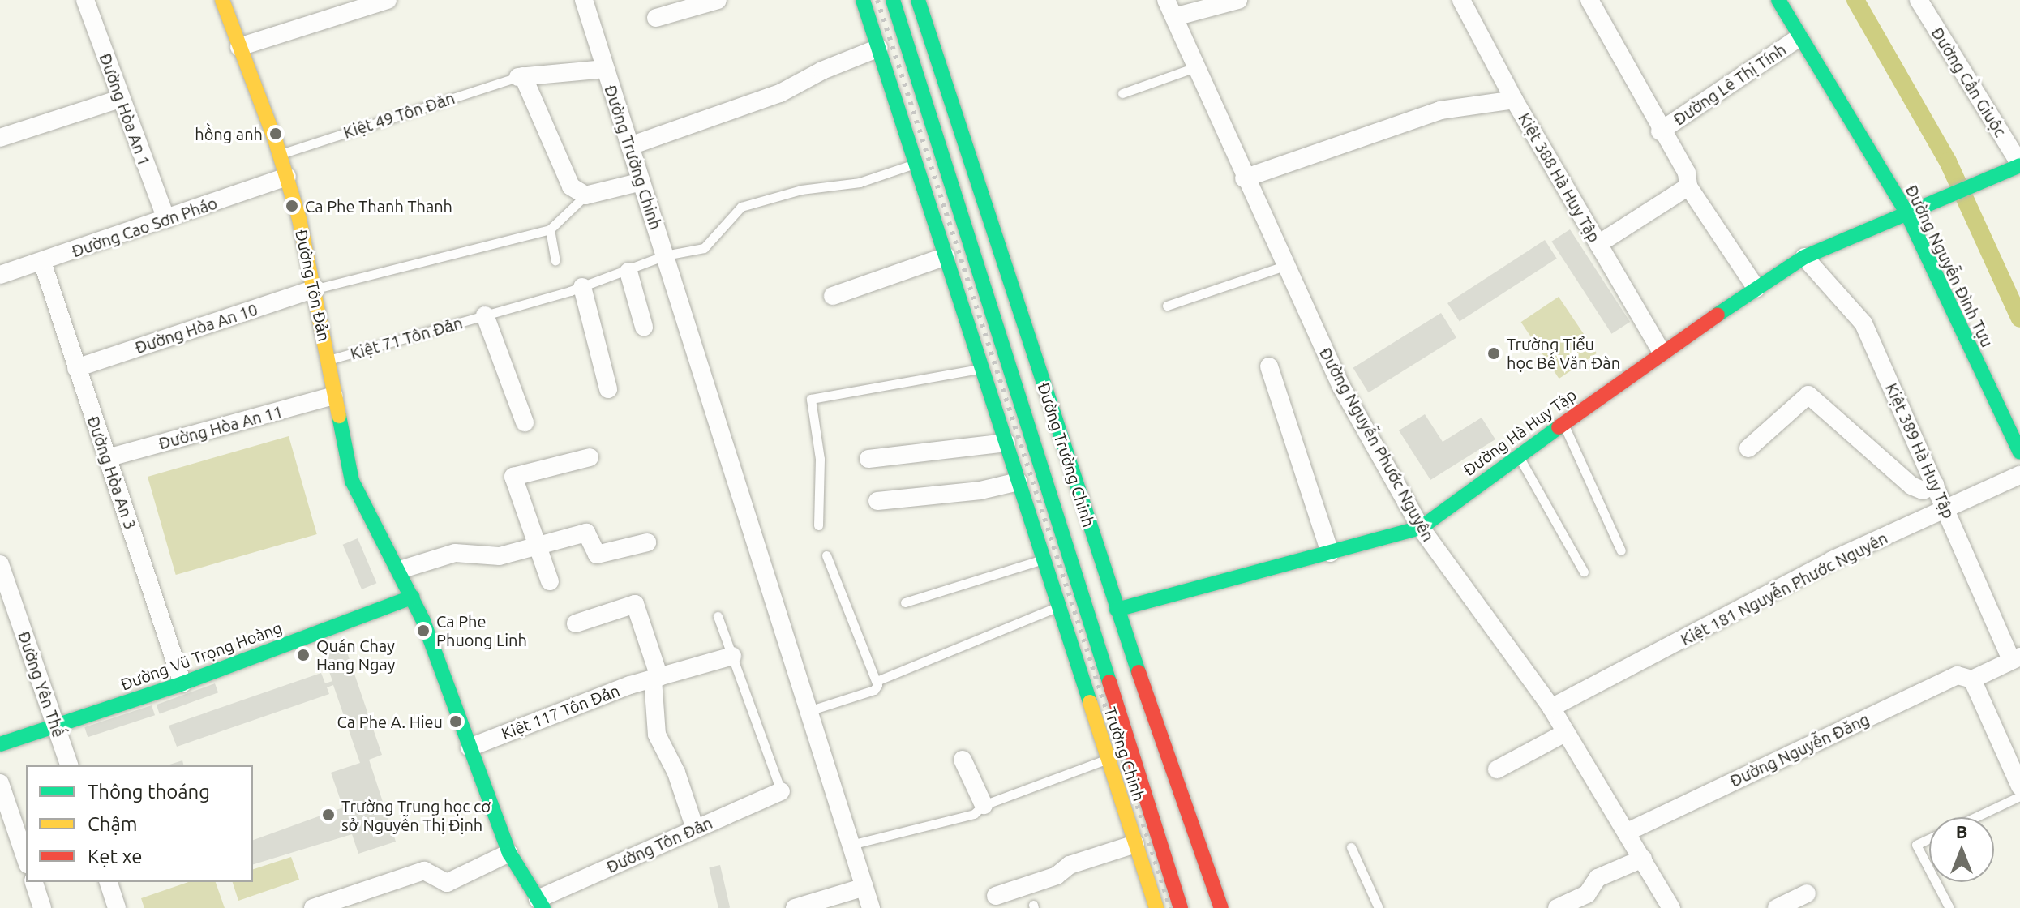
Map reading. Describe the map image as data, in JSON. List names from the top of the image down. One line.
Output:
{"streets":{"main road":["Đường Trường Chinh","Đường Nguyễn Đình Tựu","Đường Tôn Đản","Đường Hà Huy Tập","Đường Vũ Trọng Hoàng","Trường Chinh"],"street":["Đường Cần Giuộc","Đường Lê Thị Tính","Đường Hòa An 1","Kiệt 388 Hà Huy Tập","Đường Cao Sơn Pháo","Đường Hòa An 10","Kiệt 71 Tôn Đản","Đường Hòa An 11","Đường Nguyễn Phước Nguyên","Kiệt 389 Hà Huy Tập","Đường Hòa An 3","Kiệt 181 Nguyễn Phước Nguyên","Đường Yên Thế","Kiệt 117 Tôn Đản","Đường Nguyễn Đăng"],"lane":["Kiệt 49 Tôn Đản"]},"crossings":[["Đường Cần Giuộc","Đường Hà Huy Tập"],["Đường Lê Thị Tính","Đường Nguyễn Đình Tựu"],["Đường Lê Thị Tính","Đường Hà Huy Tập"],["Đường Hòa An 1","Đường Cao Sơn Pháo"],["Kiệt 49 Tôn Đản","Đường Tôn Đản"],["Đường Trường Chinh","Kiệt 71 Tôn Đản"],["Đường Trường Chinh","Đường Hà Huy Tập"],["Kiệt 388 Hà Huy Tập","Đường Hà Huy Tập"],["Đường Cao Sơn Pháo","Đường Tôn Đản"],["Đường Cao Sơn Pháo","Đường Hòa An 3"],["Đường Nguyễn Đình Tựu","Đường Hà Huy Tập"],["Đường Tôn Đản","Đường Hòa An 10"],["Đường Tôn Đản","Kiệt 71 Tôn Đản"],["Đường Tôn Đản","Đường Hòa An 11"],["Đường Tôn Đản","Đường Vũ Trọng Hoàng"],["Đường Tôn Đản","Kiệt 117 Tôn Đản"],["Đường Hòa An 10","Đường Hòa An 3"],["Đường Hòa An 11","Đường Hòa An 3"],["Đường Hà Huy Tập","Đường Nguyễn Phước Nguyên"],["Đường Hà Huy Tập","Kiệt 389 Hà Huy Tập"],["Đường Nguyễn Phước Nguyên","Kiệt 181 Nguyễn Phước Nguyên"],["Đường Nguyễn Phước Nguyên","Đường Nguyễn Đăng"],["Kiệt 389 Hà Huy Tập","Kiệt 181 Nguyễn Phước Nguyên"],["Kiệt 389 Hà Huy Tập","Đường Nguyễn Đăng"],["Đường Hòa An 3","Đường Vũ Trọng Hoàng"],["Đường Vũ Trọng Hoàng","Đường Yên Thế"]],"places":["hồng anh","Ca Phe Thanh Thanh","Trường Tiểu học Bế Văn Đàn","Ca Phe Phuong Linh","Quán Chay Hang Ngay","Ca Phe A. Hieu","Trường Trung học cơ sở Nguyễn Thị Định"],"legend":["Thông thoáng","Chậm","Kẹt xe"],"north":"top"}
